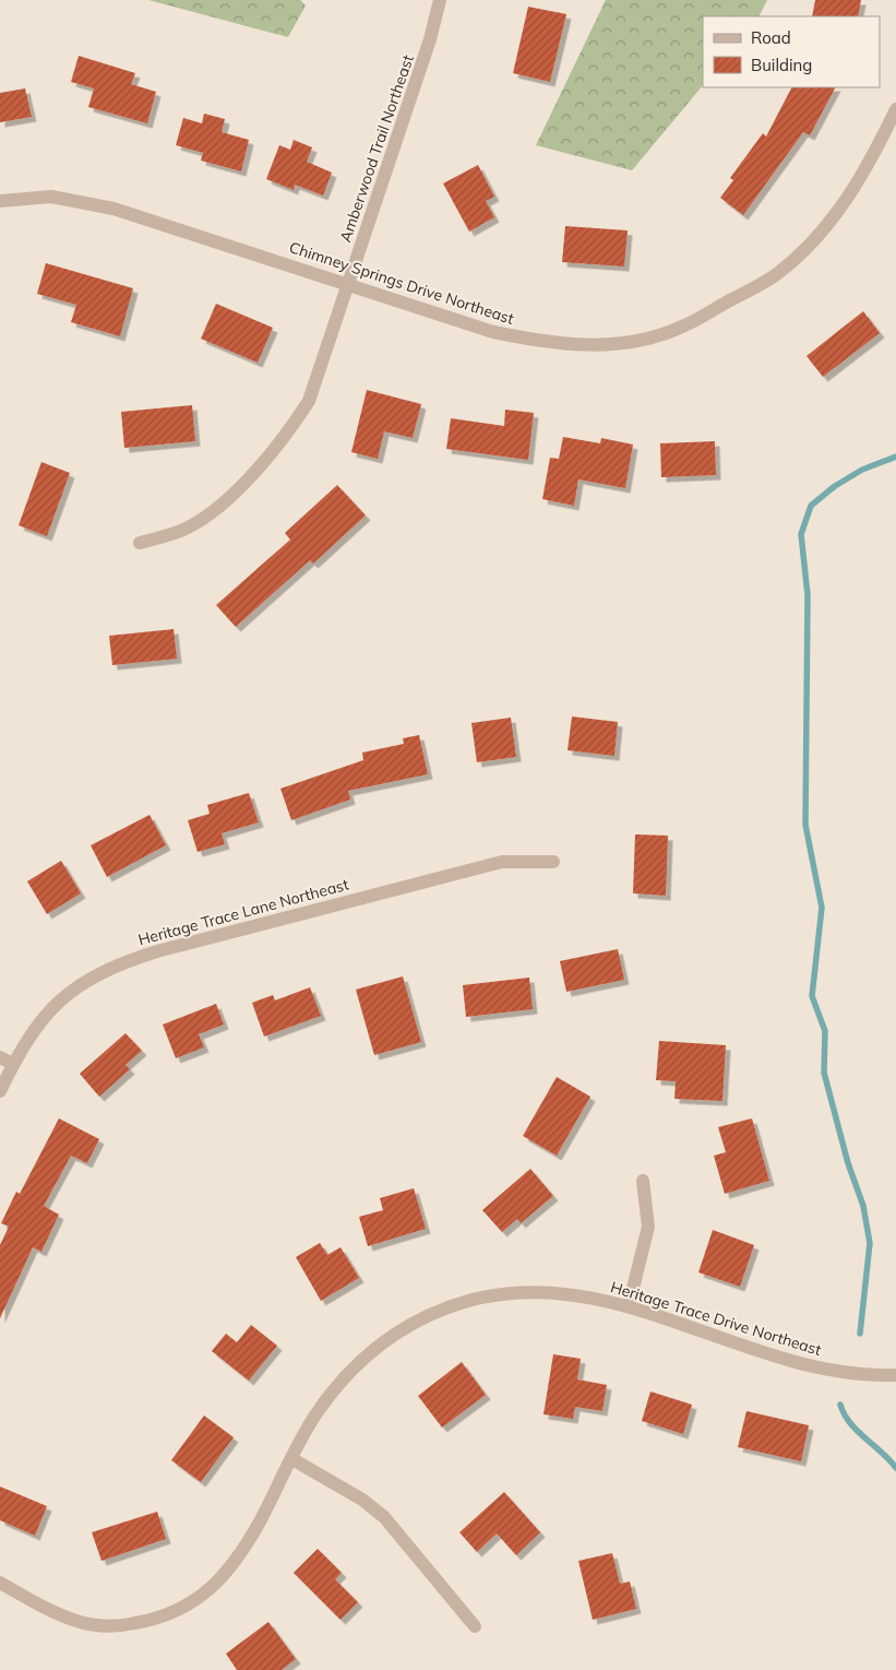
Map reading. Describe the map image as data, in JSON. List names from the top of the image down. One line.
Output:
{"streets":{"street":["Amberwood Trail Northeast","Chimney Springs Drive Northeast","Heritage Trace Lane Northeast","Heritage Trace Drive Northeast"]},"crossings":[["Amberwood Trail Northeast","Chimney Springs Drive Northeast"]],"legend":["Road","Building"]}
